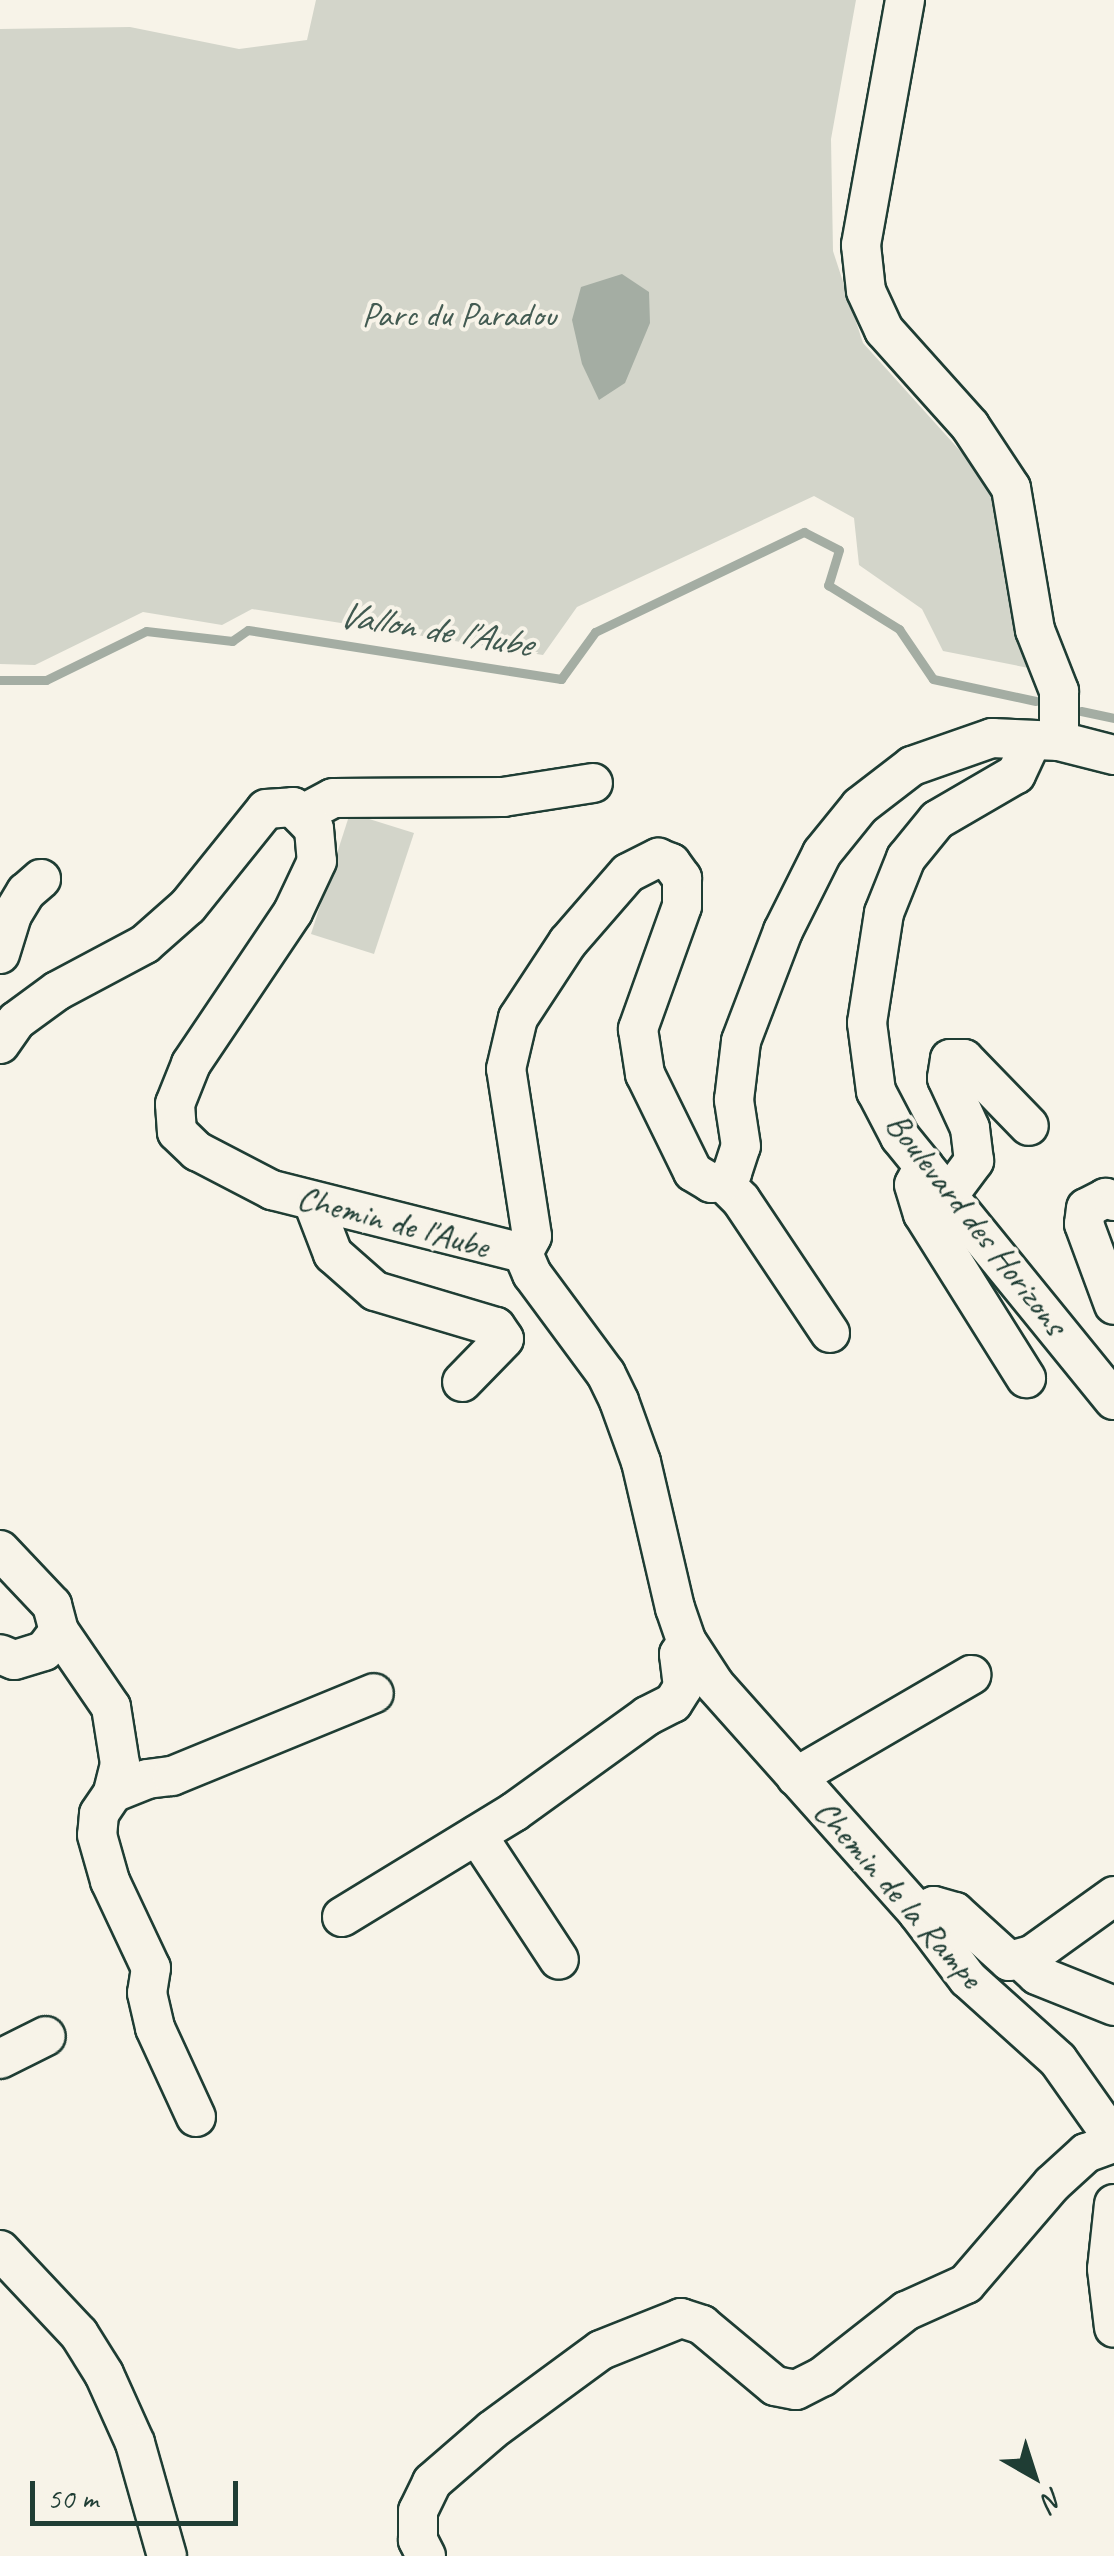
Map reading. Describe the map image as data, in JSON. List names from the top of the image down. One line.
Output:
{"streets":{"street":["Chemin de l'Aube","Boulevard des Horizons","Chemin de la Rampe"]},"crossings":[["Chemin de l'Aube","Chemin de la Rampe"]],"water":["Vallon de l'Aube"],"parks":["Parc du Paradou"],"scale_bar":"50 m","north":"bottom right"}
